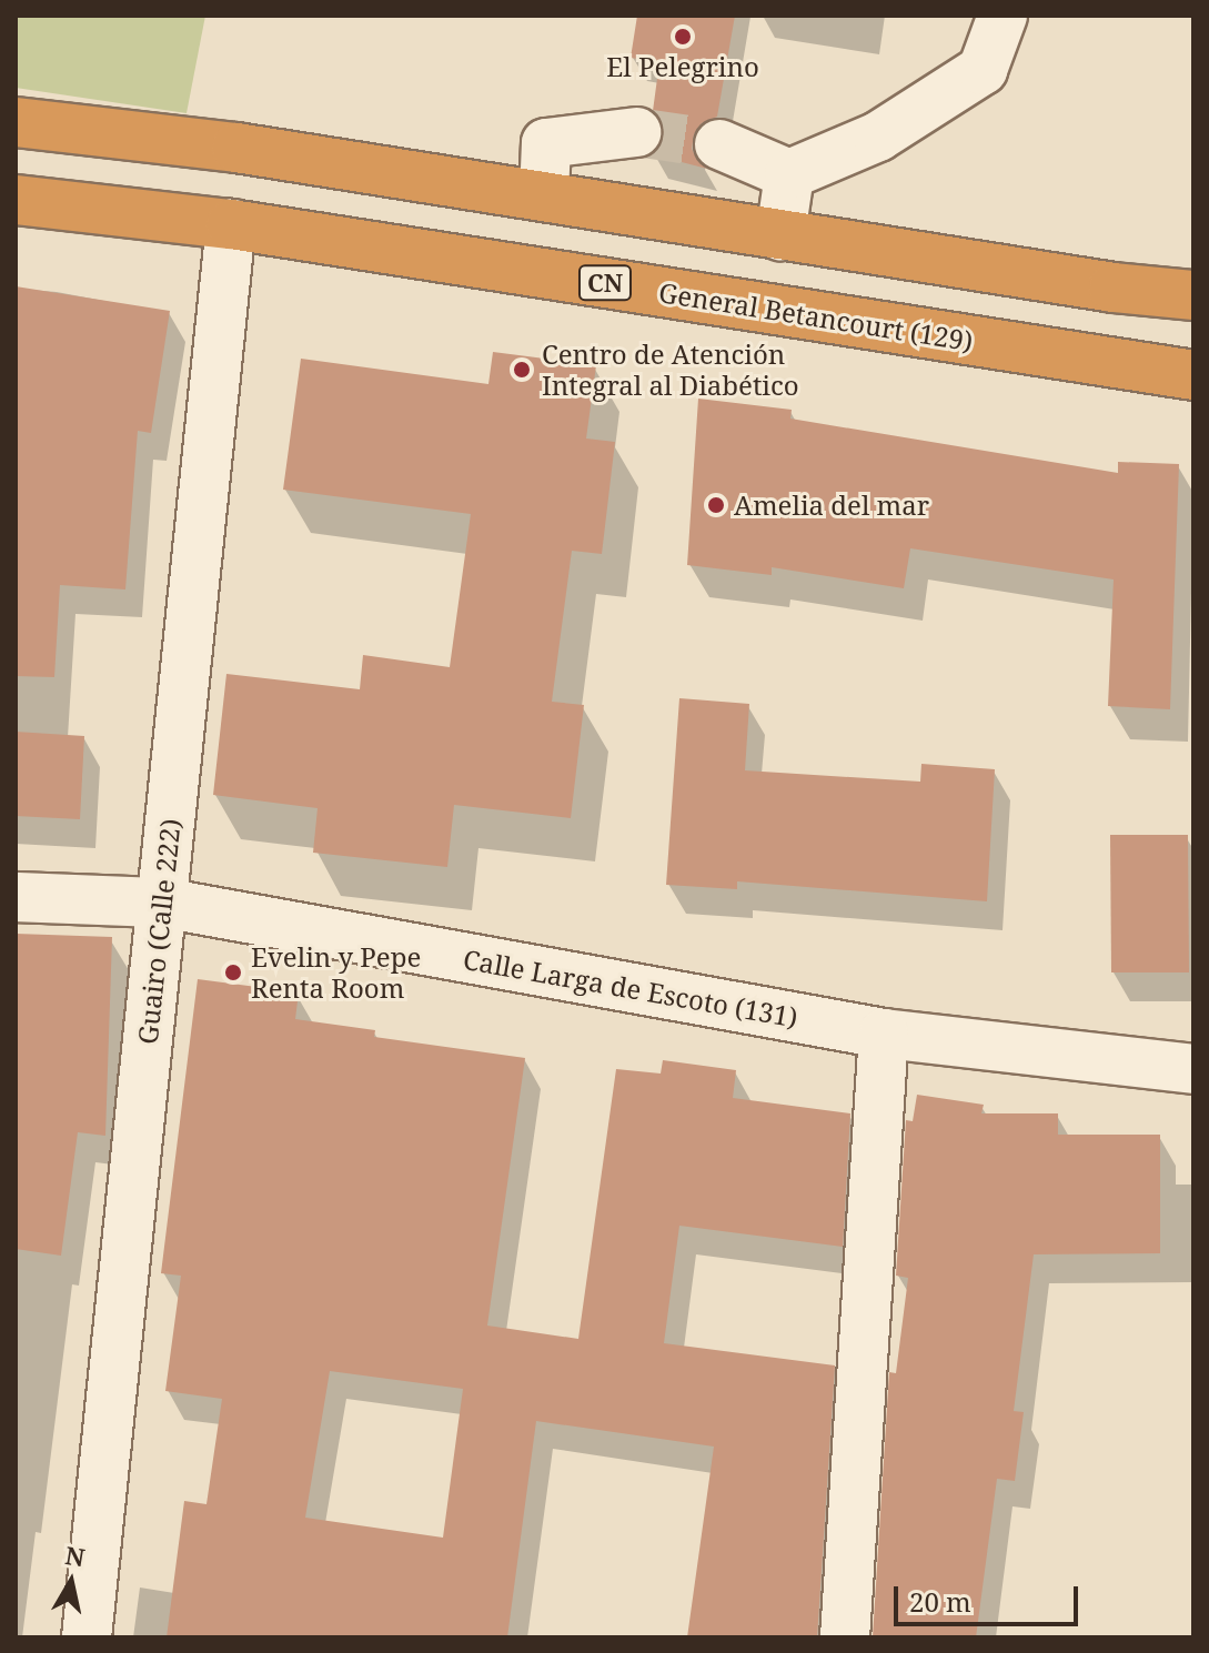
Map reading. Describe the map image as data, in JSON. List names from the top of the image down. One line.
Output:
{"streets":{"highway":["CN","General Betancourt (129)"],"street":["Guairo (Calle 222)","Calle Larga de Escoto (131)"]},"crossings":[["General Betancourt (129)","Guairo (Calle 222)"],["Guairo (Calle 222)","Calle Larga de Escoto (131)"]],"places":["El Pelegrino","Centro de Atención Integral al Diabético","Amelia del mar","Evelin y Pepe Renta Room"],"scale_bar":"20 m","north":"top"}
